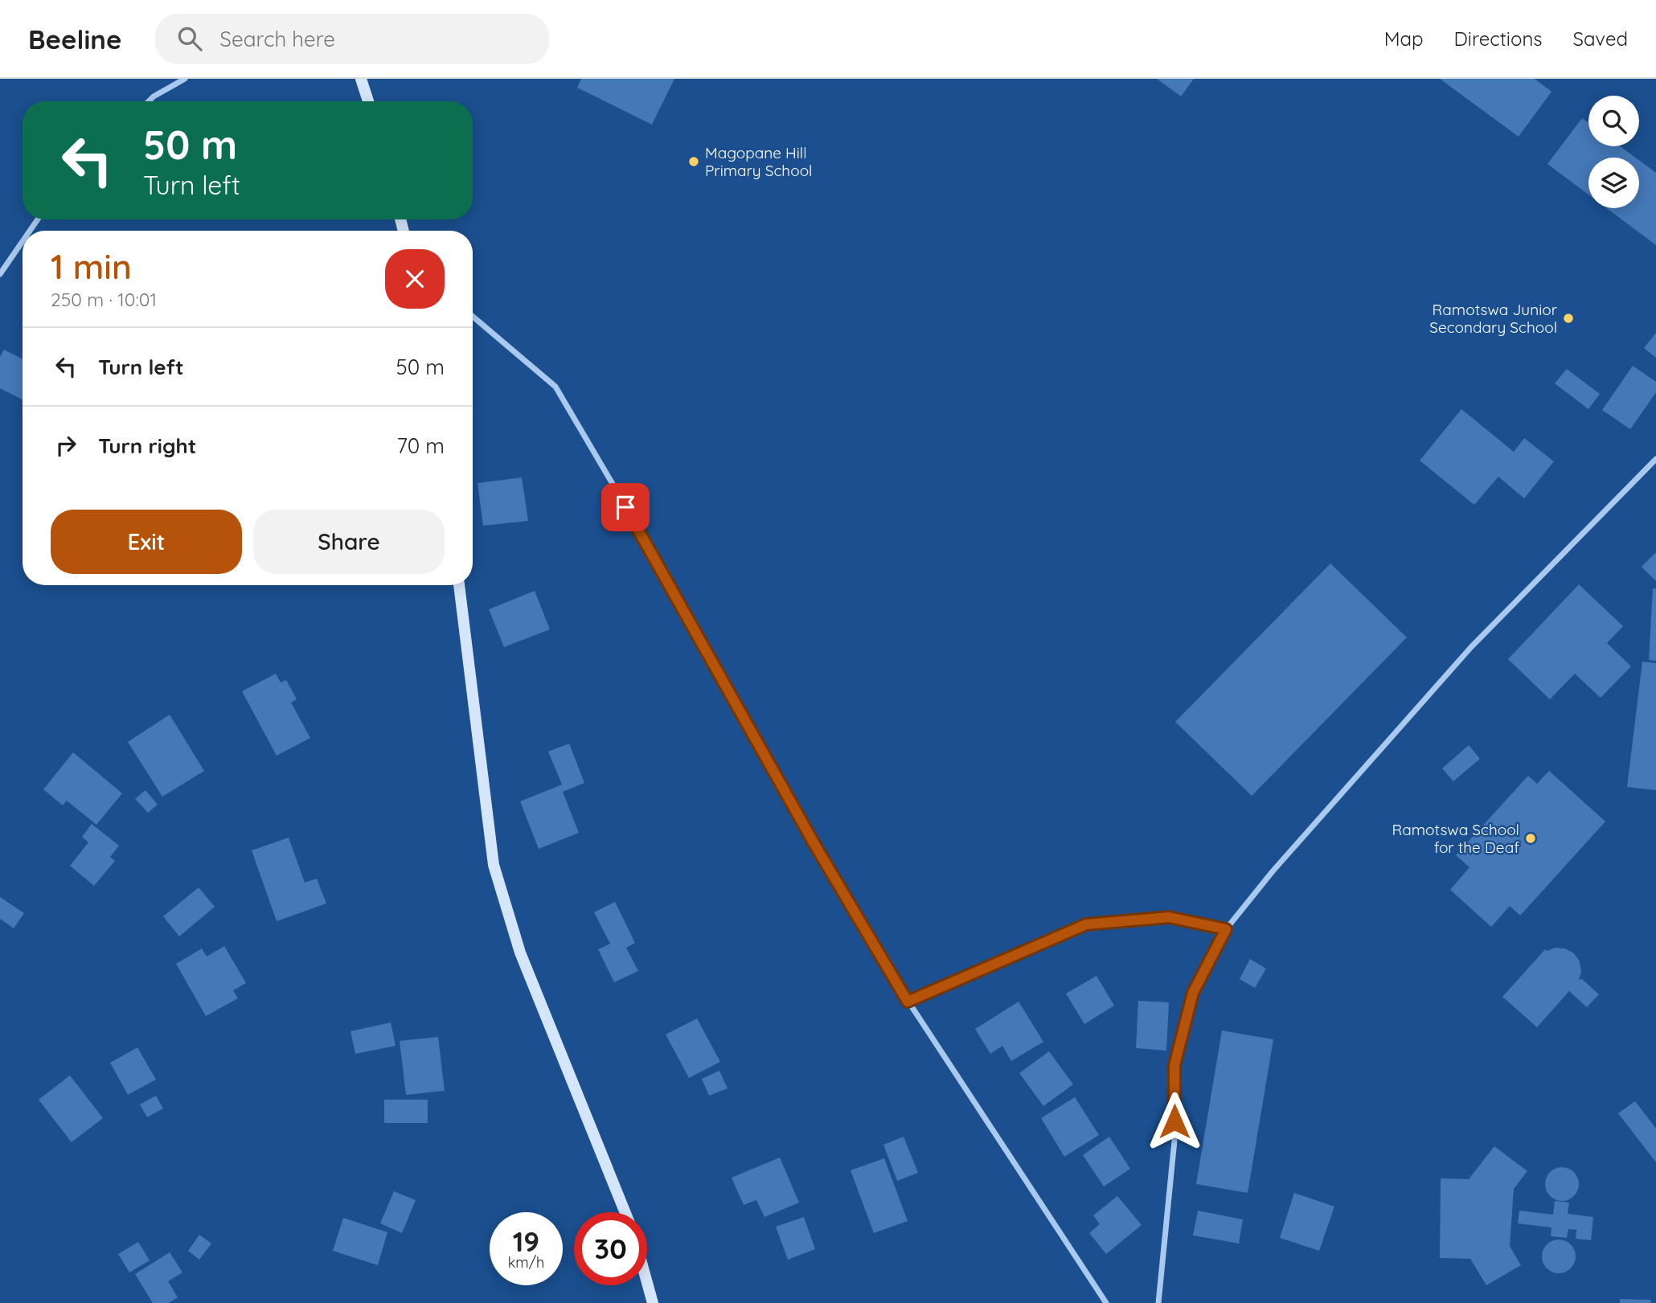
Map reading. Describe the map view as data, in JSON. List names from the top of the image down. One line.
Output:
{"places":["Magopane Hill Primary School","Ramotswa Junior Secondary School","Ramotswa School for the Deaf"],"page":{"header":"Beeline","search":"Search here","nav":["Map","Directions","Saved"],"turn":["50 m","Turn left"],"heading":["1 min","250 m · 10:01"],"list":[{"name":"Turn left","value":"50 m"},{"name":"Turn right","value":"70 m"}],"buttons":["Exit","Share"],"speed":"19 km/h","limit":"30"}}
